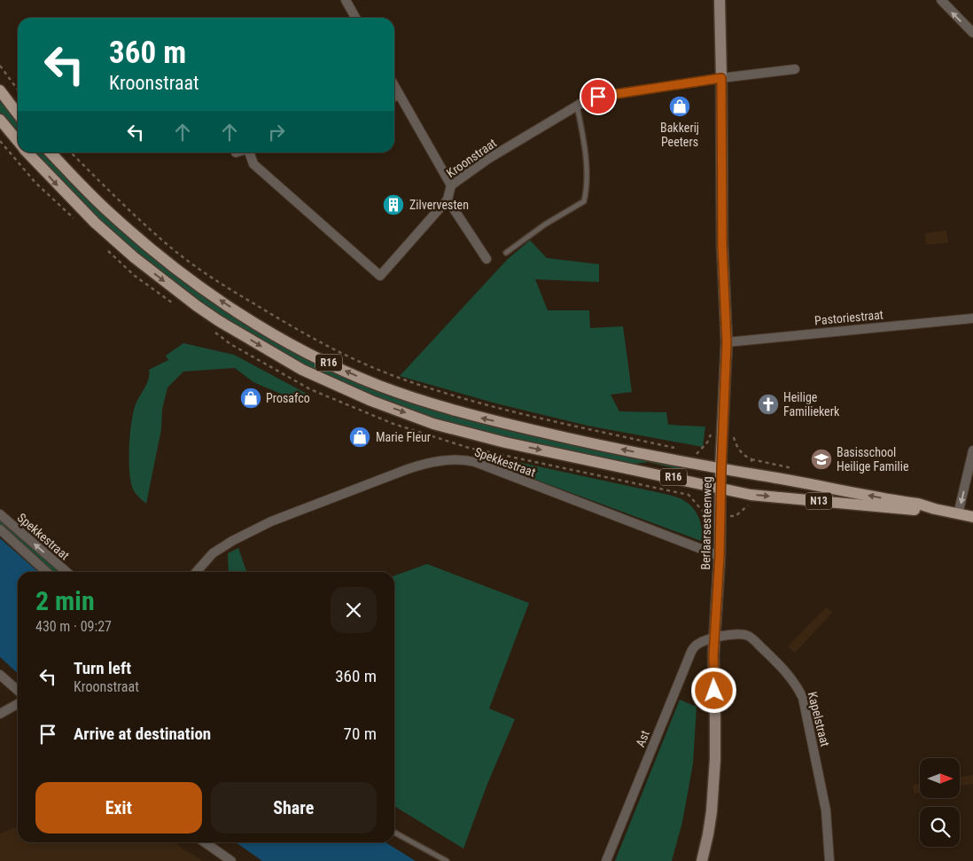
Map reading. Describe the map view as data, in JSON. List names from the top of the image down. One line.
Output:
{"streets":{"main road":["R16","N13"],"street":["Kroonstraat","Pastoriestraat","Spekkestraat","Berlaarsesteenweg","Kapelstraat","Ast"]},"crossings":[["Kroonstraat","Berlaarsesteenweg"],["Pastoriestraat","Berlaarsesteenweg"],["R16","N13"],["R16","Berlaarsesteenweg"],["Spekkestraat","Berlaarsesteenweg"],["N13","Berlaarsesteenweg"],["Berlaarsesteenweg","Kapelstraat"],["Berlaarsesteenweg","Ast"],["Kapelstraat","Ast"]],"places":{"shop":["Bakkerij Peeters","Prosafco","Marie Fleur"],"building":["Zilvervesten"],"church":["Heilige Familiekerk"],"school or university":["Basisschool Heilige Familie"]},"north":"right","page":{"turn":["360 m","Kroonstraat"],"heading":["2 min","430 m · 09:27"],"list":[{"name":"Turn left","note":"Kroonstraat","value":"360 m"},{"name":"Arrive at destination","value":"70 m"}],"buttons":["Exit","Share"]}}
